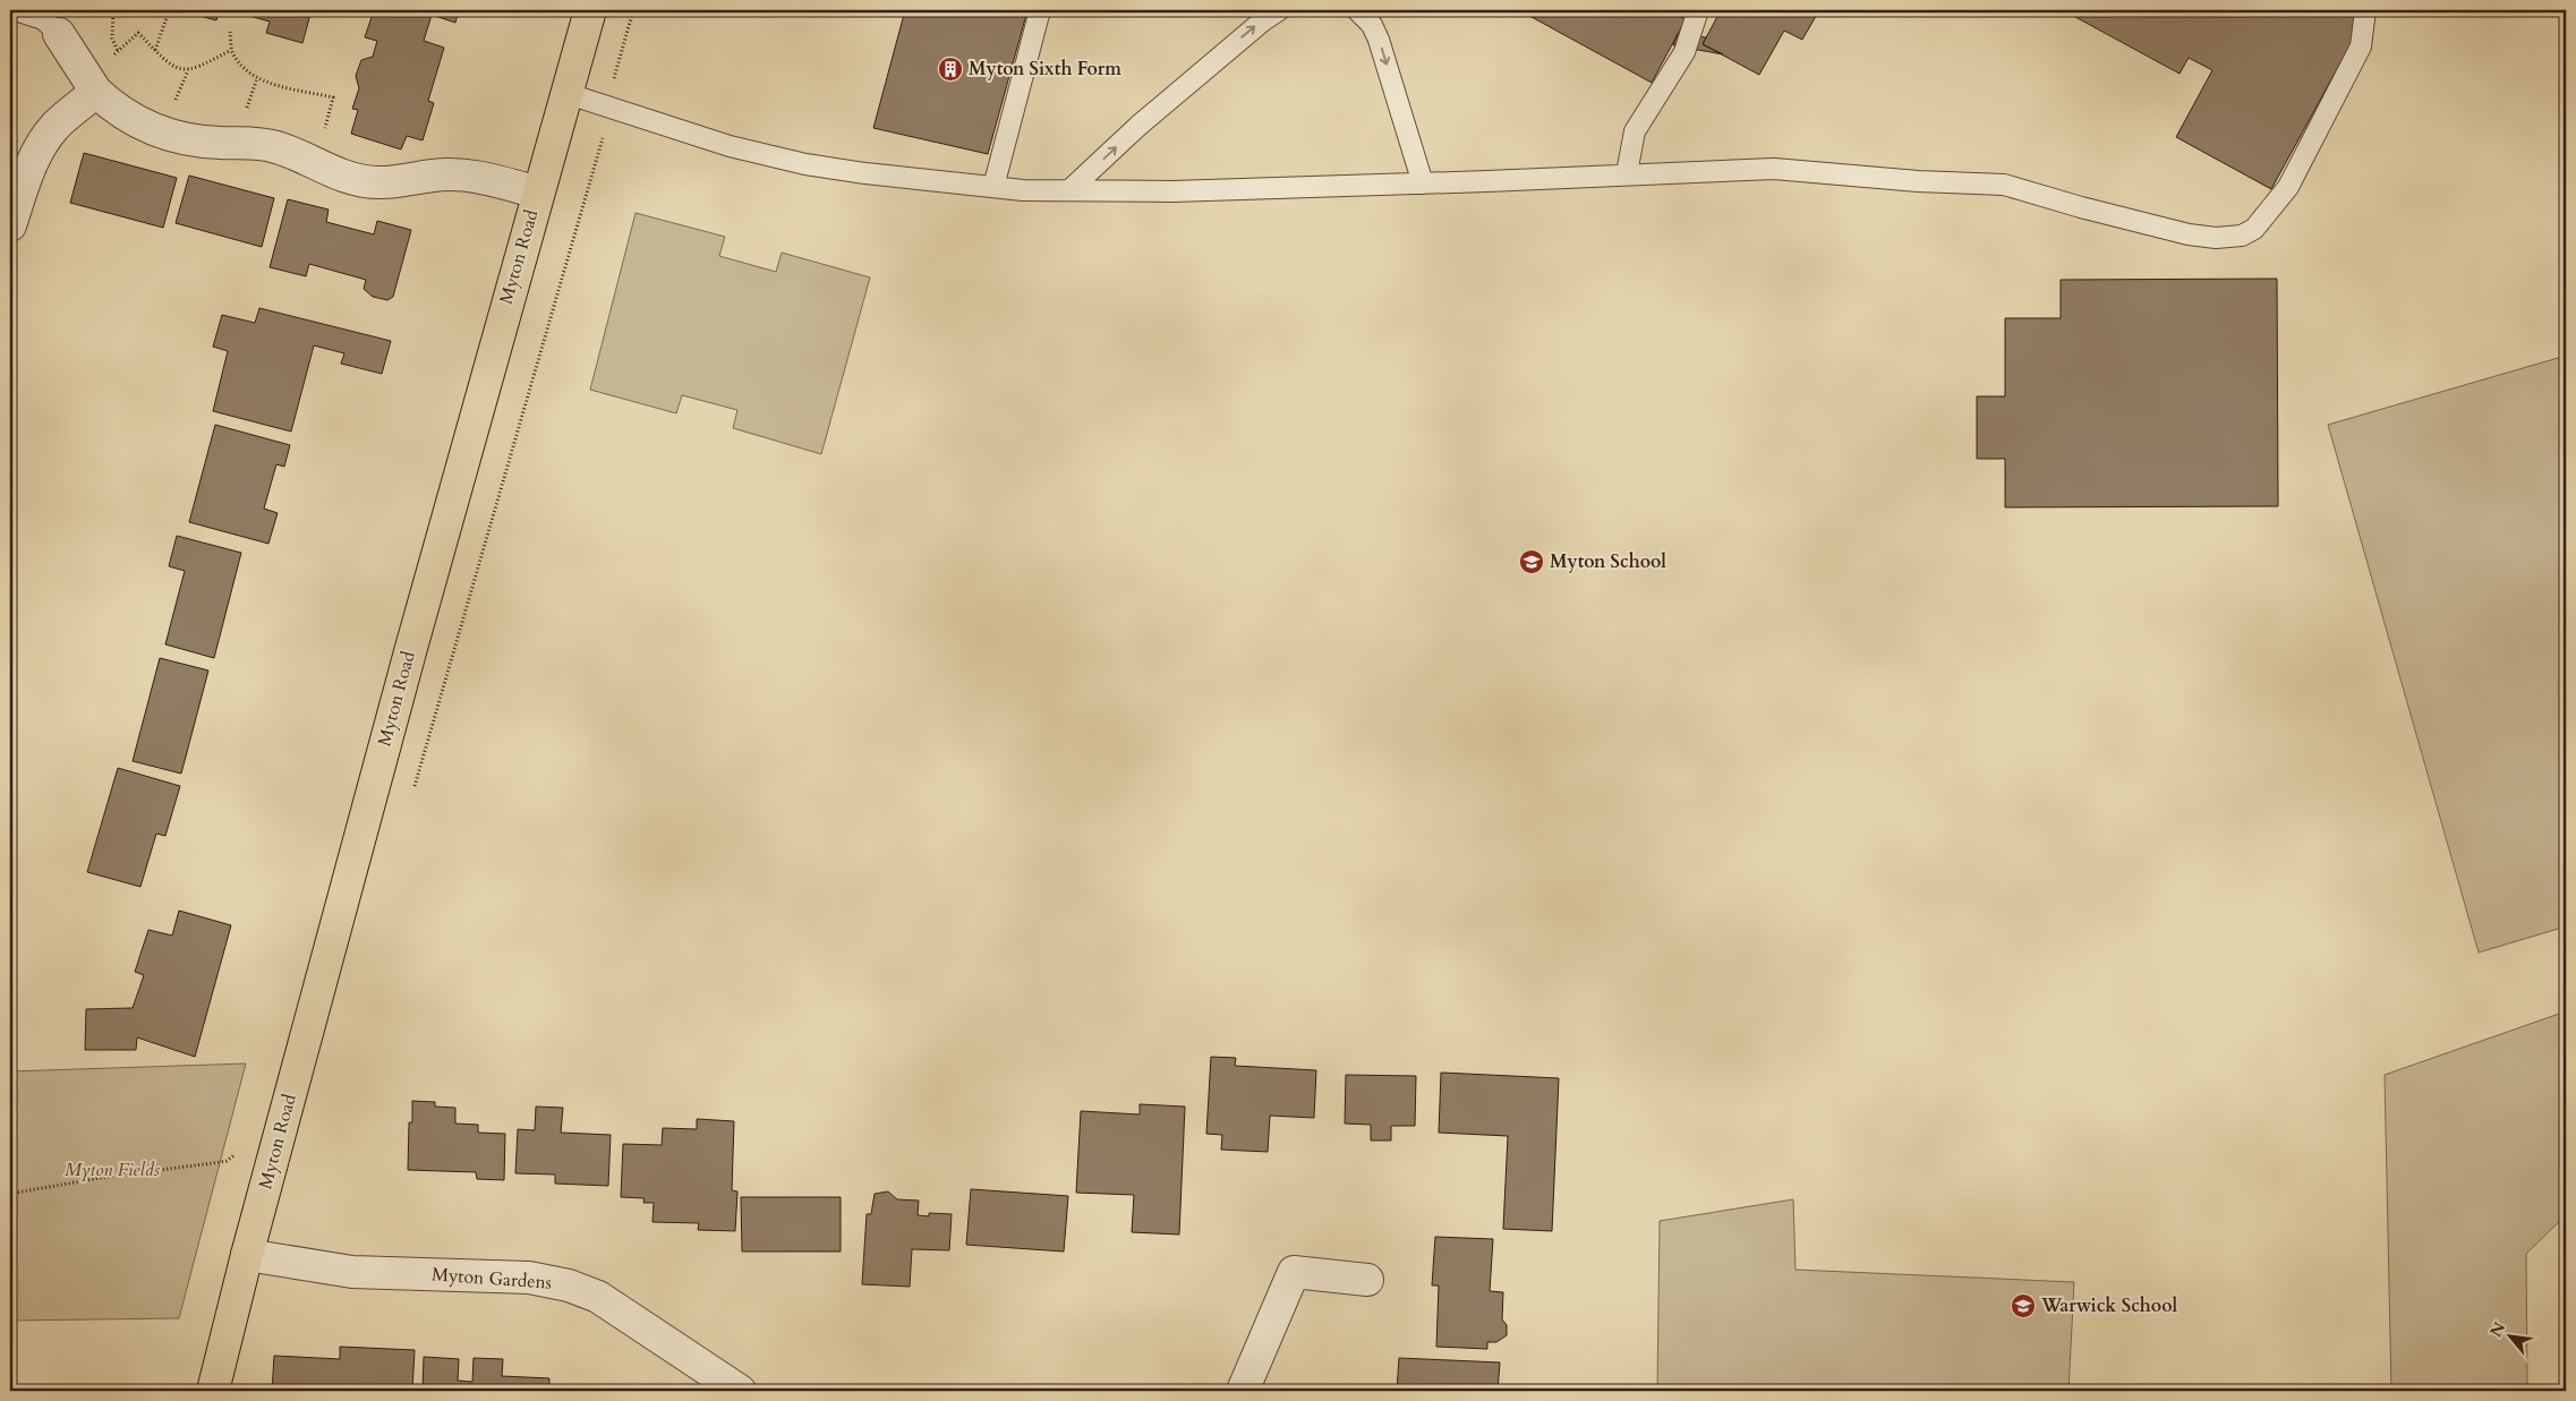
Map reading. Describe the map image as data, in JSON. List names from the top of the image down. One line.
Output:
{"streets":{"main road":["Myton Road"],"street":["Myton Gardens"]},"crossings":[["Myton Road","Myton Gardens"]],"parks":["Myton Fields"],"places":{"building":["Myton Sixth Form"],"school or university":["Myton School","Warwick School"]},"north":"top left"}
